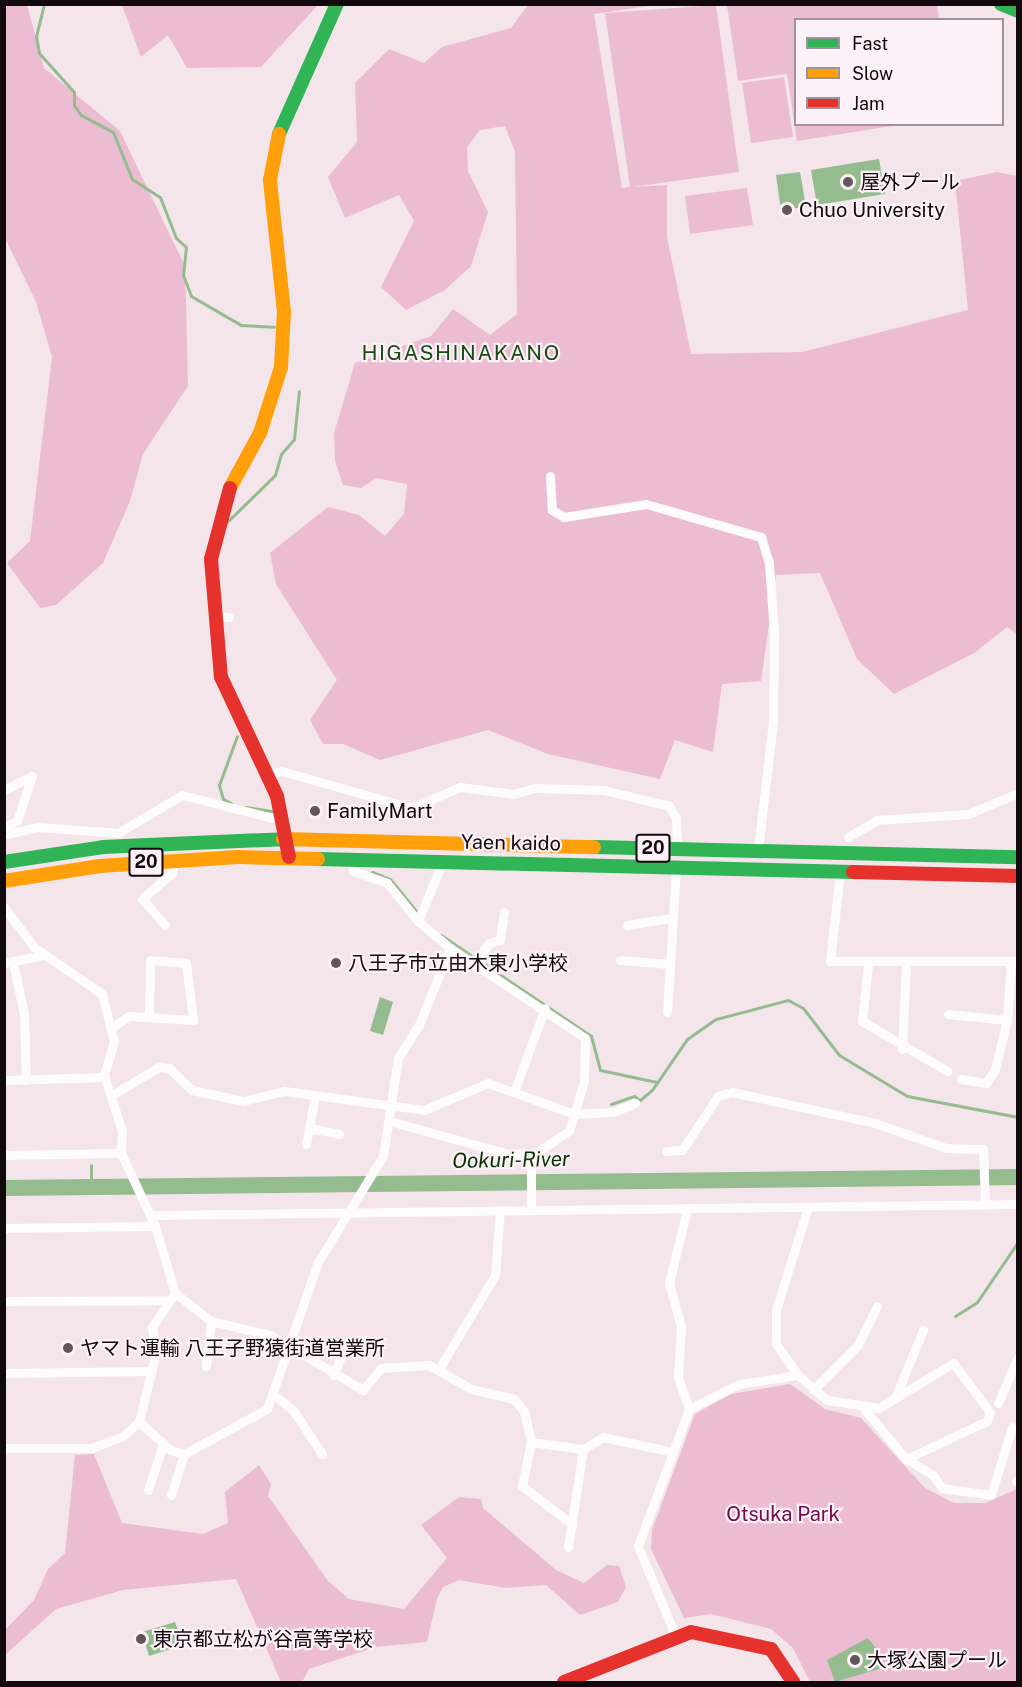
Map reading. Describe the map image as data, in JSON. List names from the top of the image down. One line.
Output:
{"streets":{"main road":["Yaen kaido","20"]},"districts":["HIGASHINAKANO"],"water":["Ookuri-River"],"parks":["Otsuka Park"],"places":["屋外プール","Chuo University","FamilyMart","八王子市立由木東小学校","ヤマト運輸 八王子野猿街道営業所","東京都立松が谷高等学校","大塚公園プール"],"legend":["Fast","Slow","Jam"]}
